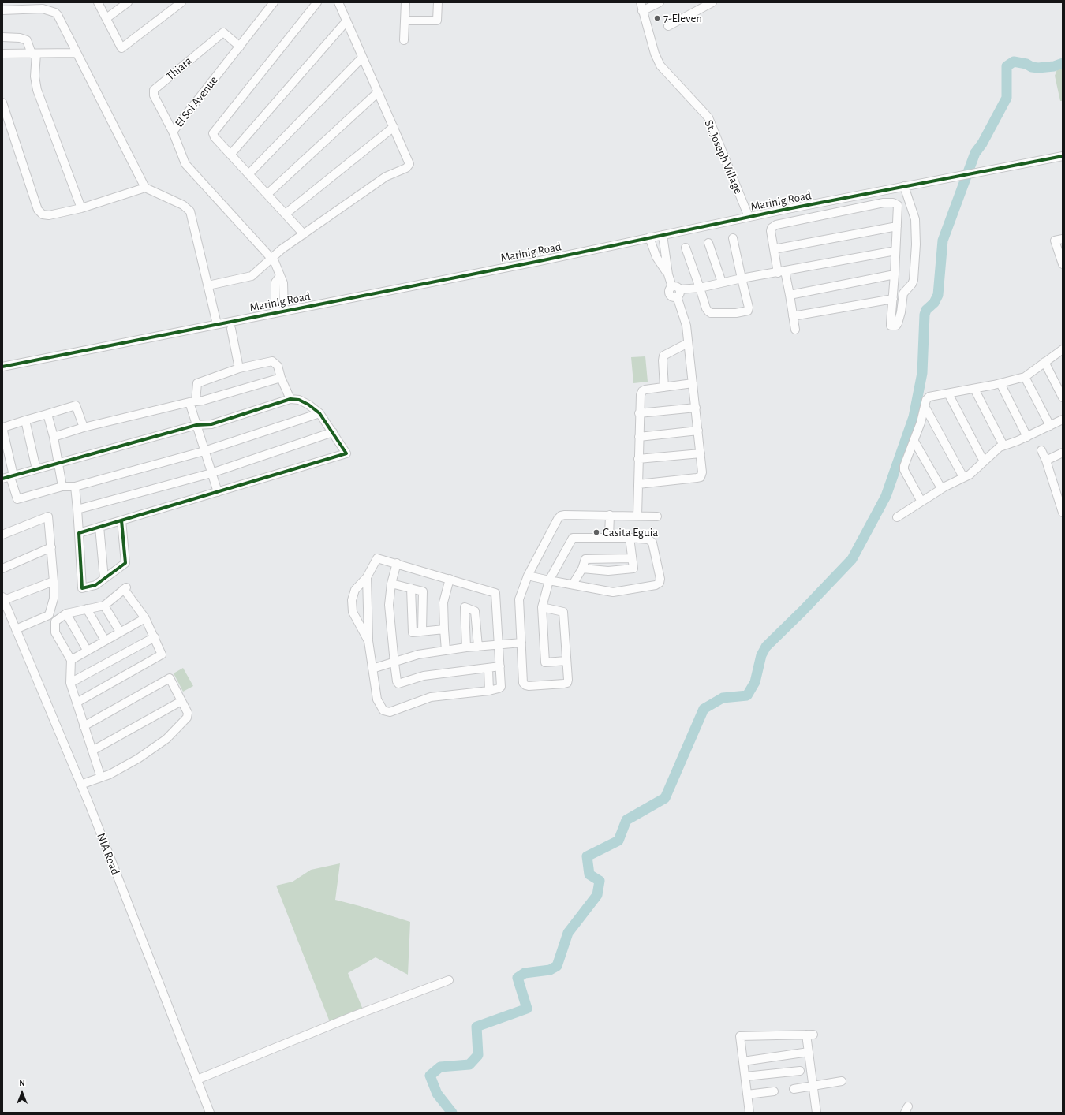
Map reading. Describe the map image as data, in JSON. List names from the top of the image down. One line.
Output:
{"streets":{"street":["Thiara","El Sol Avenue","St. Joseph Village","Marinig Road","NIA Road"]},"crossings":[["Thiara","El Sol Avenue"],["El Sol Avenue","Marinig Road"],["St. Joseph Village","Marinig Road"]],"places":["7-Eleven","Casita Eguia"],"north":"top"}
